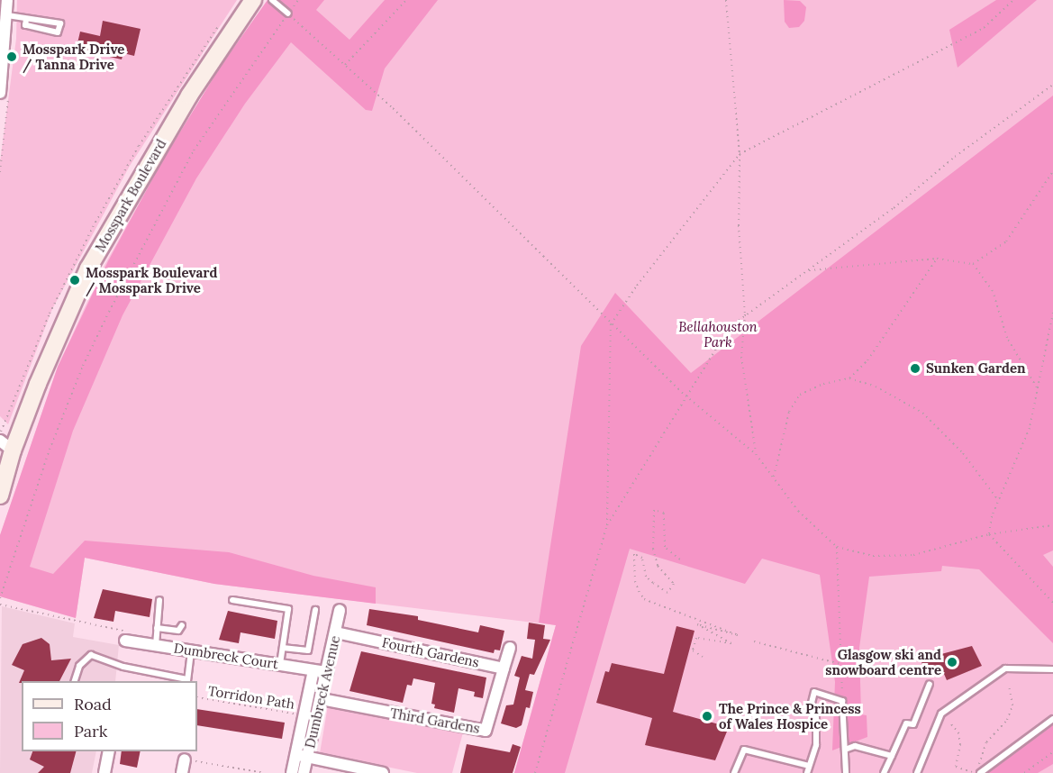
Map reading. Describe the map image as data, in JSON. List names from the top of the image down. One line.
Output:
{"streets":{"street":["Mosspark Boulevard","Fourth Gardens","Dumbreck Court","Dumbreck Avenue","Third Gardens"],"path":["Torridon Path"]},"crossings":[["Fourth Gardens","Dumbreck Avenue"],["Fourth Gardens","Third Gardens"],["Dumbreck Court","Dumbreck Avenue"],["Dumbreck Avenue","Torridon Path"],["Dumbreck Avenue","Third Gardens"]],"parks":["Bellahouston Park"],"places":["Mosspark Drive / Tanna Drive","Mosspark Boulevard / Mosspark Drive","Sunken Garden","Glasgow ski and snowboard centre","The Prince & Princess of Wales Hospice"],"legend":["Road","Park"]}
